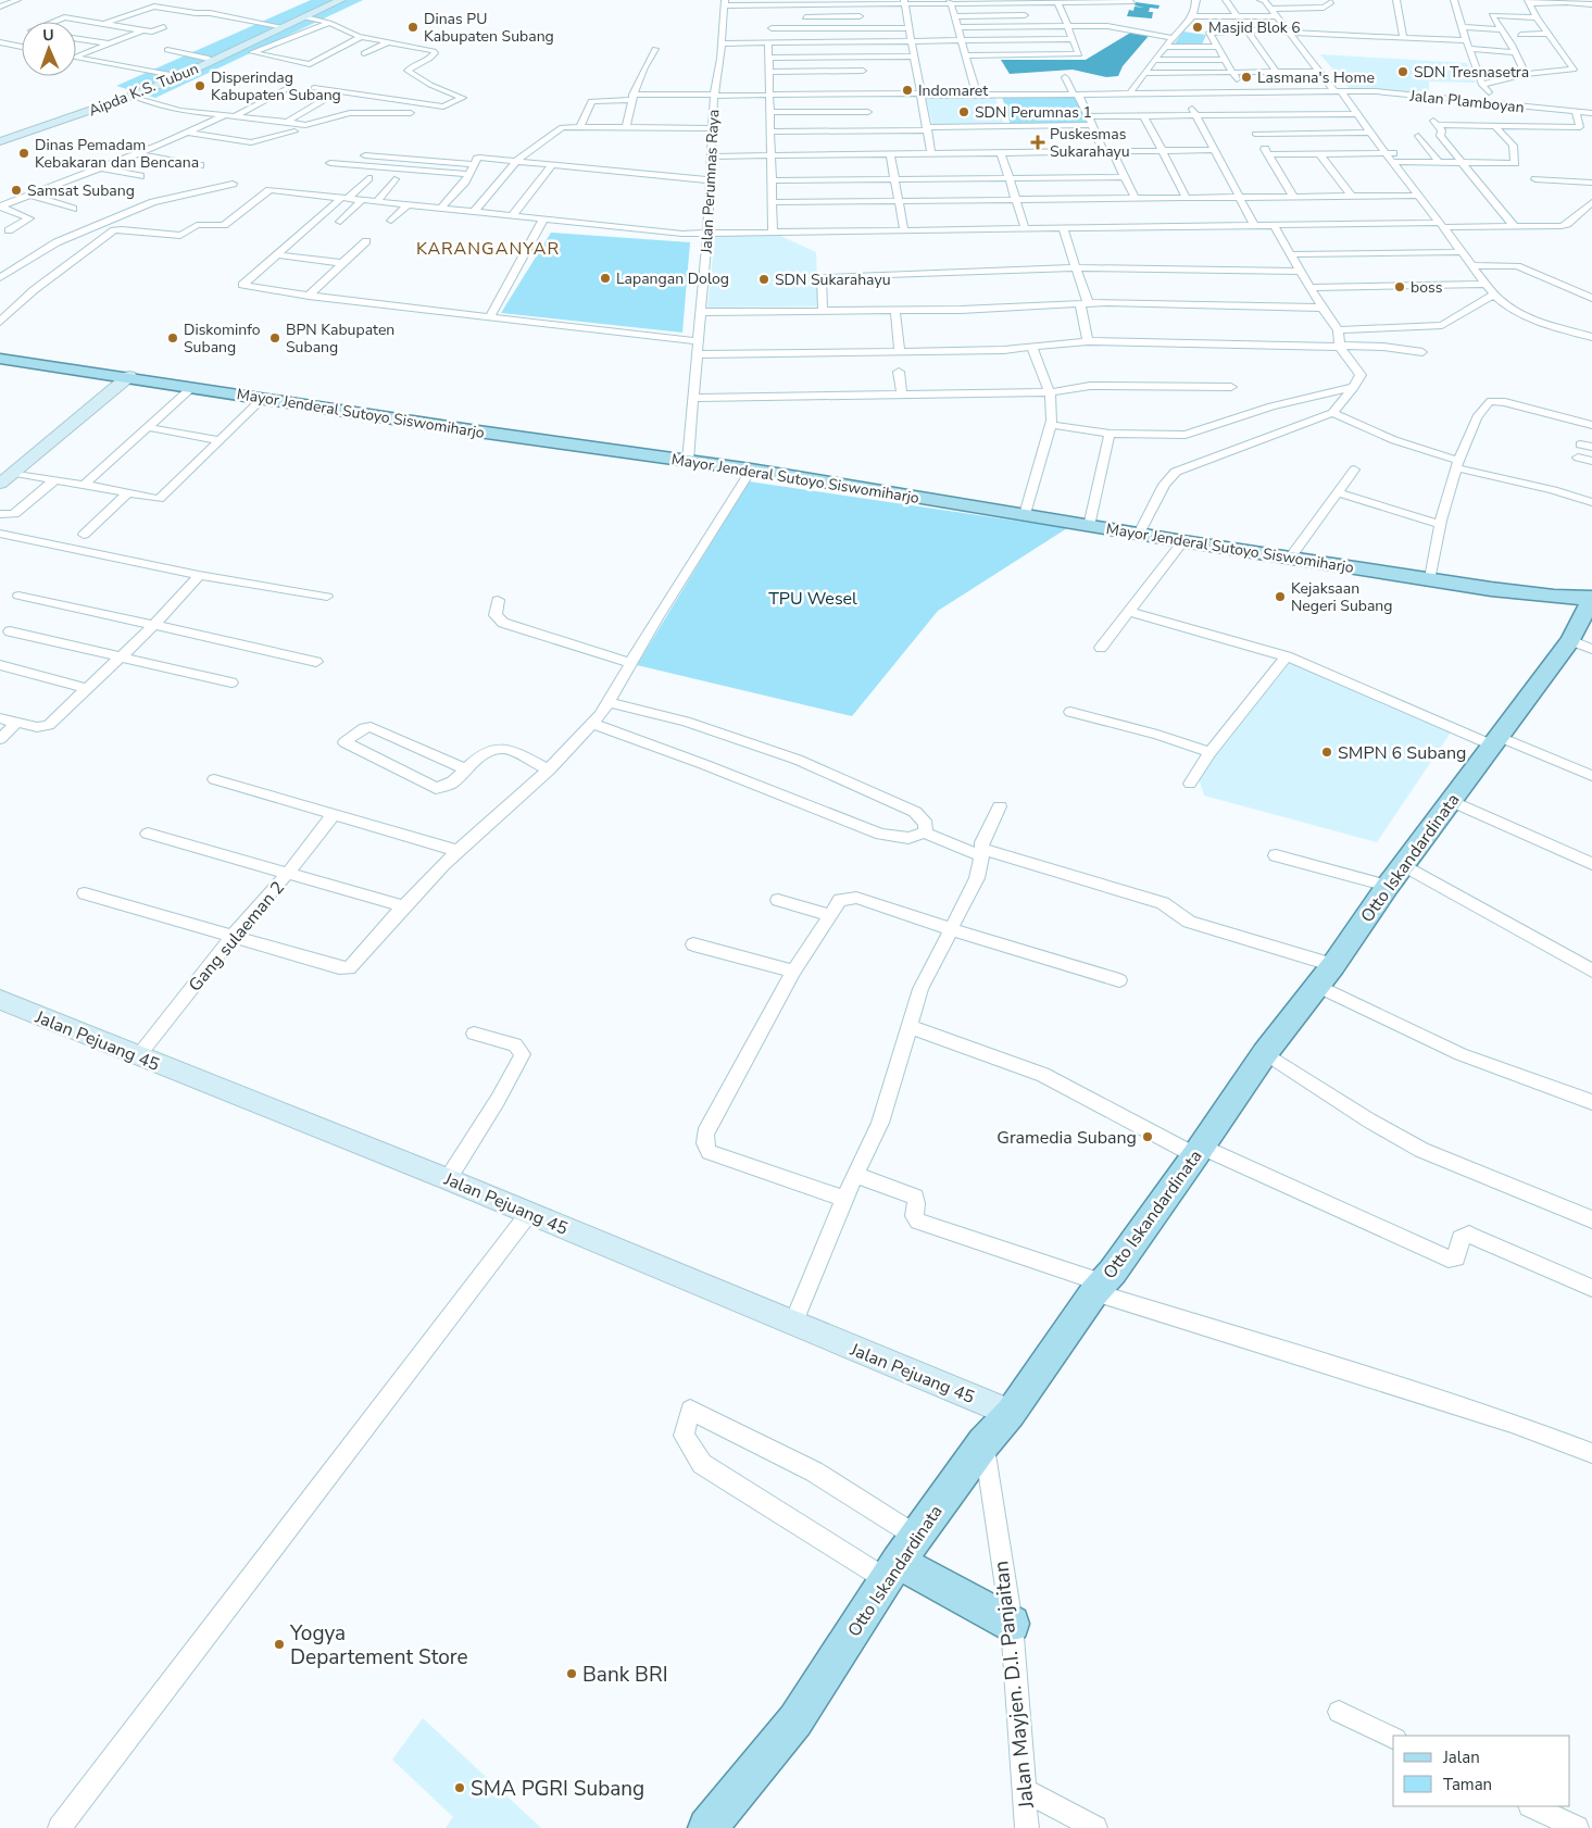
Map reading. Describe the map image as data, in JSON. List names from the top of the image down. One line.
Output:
{"streets":{"main road":["Mayor Jenderal Sutoyo Siswomiharjo","Otto Iskandardinata"],"street":["Aipda K.S. Tubun","Jalan Plamboyan","Jalan Perumnas Raya","Gang sulaeman 2","Jalan Pejuang 45","Jalan Mayjen. D.I. Panjaitan"]},"crossings":[["Jalan Perumnas Raya","Mayor Jenderal Sutoyo Siswomiharjo"],["Mayor Jenderal Sutoyo Siswomiharjo","Otto Iskandardinata"],["Otto Iskandardinata","Jalan Pejuang 45"],["Otto Iskandardinata","Jalan Mayjen. D.I. Panjaitan"],["Gang sulaeman 2","Jalan Pejuang 45"]],"districts":["KARANGANYAR"],"parks":["TPU Wesel"],"places":{"other":["Dinas PU Kabupaten Subang","Masjid Blok 6","SDN Tresnasetra","Lasmana's Home","Disperindag Kabupaten Subang","Indomaret","SDN Perumnas 1","Dinas Pemadam Kebakaran dan Bencana","Samsat Subang","Lapangan Dolog","SDN Sukarahayu","boss","Diskominfo Subang","BPN Kabupaten Subang","Kejaksaan Negeri Subang","SMPN 6 Subang","Gramedia Subang","Yogya Departement Store","Bank BRI","SMA PGRI Subang"],"health":["Puskesmas Sukarahayu"]},"legend":["Jalan","Taman"],"north":"top"}
